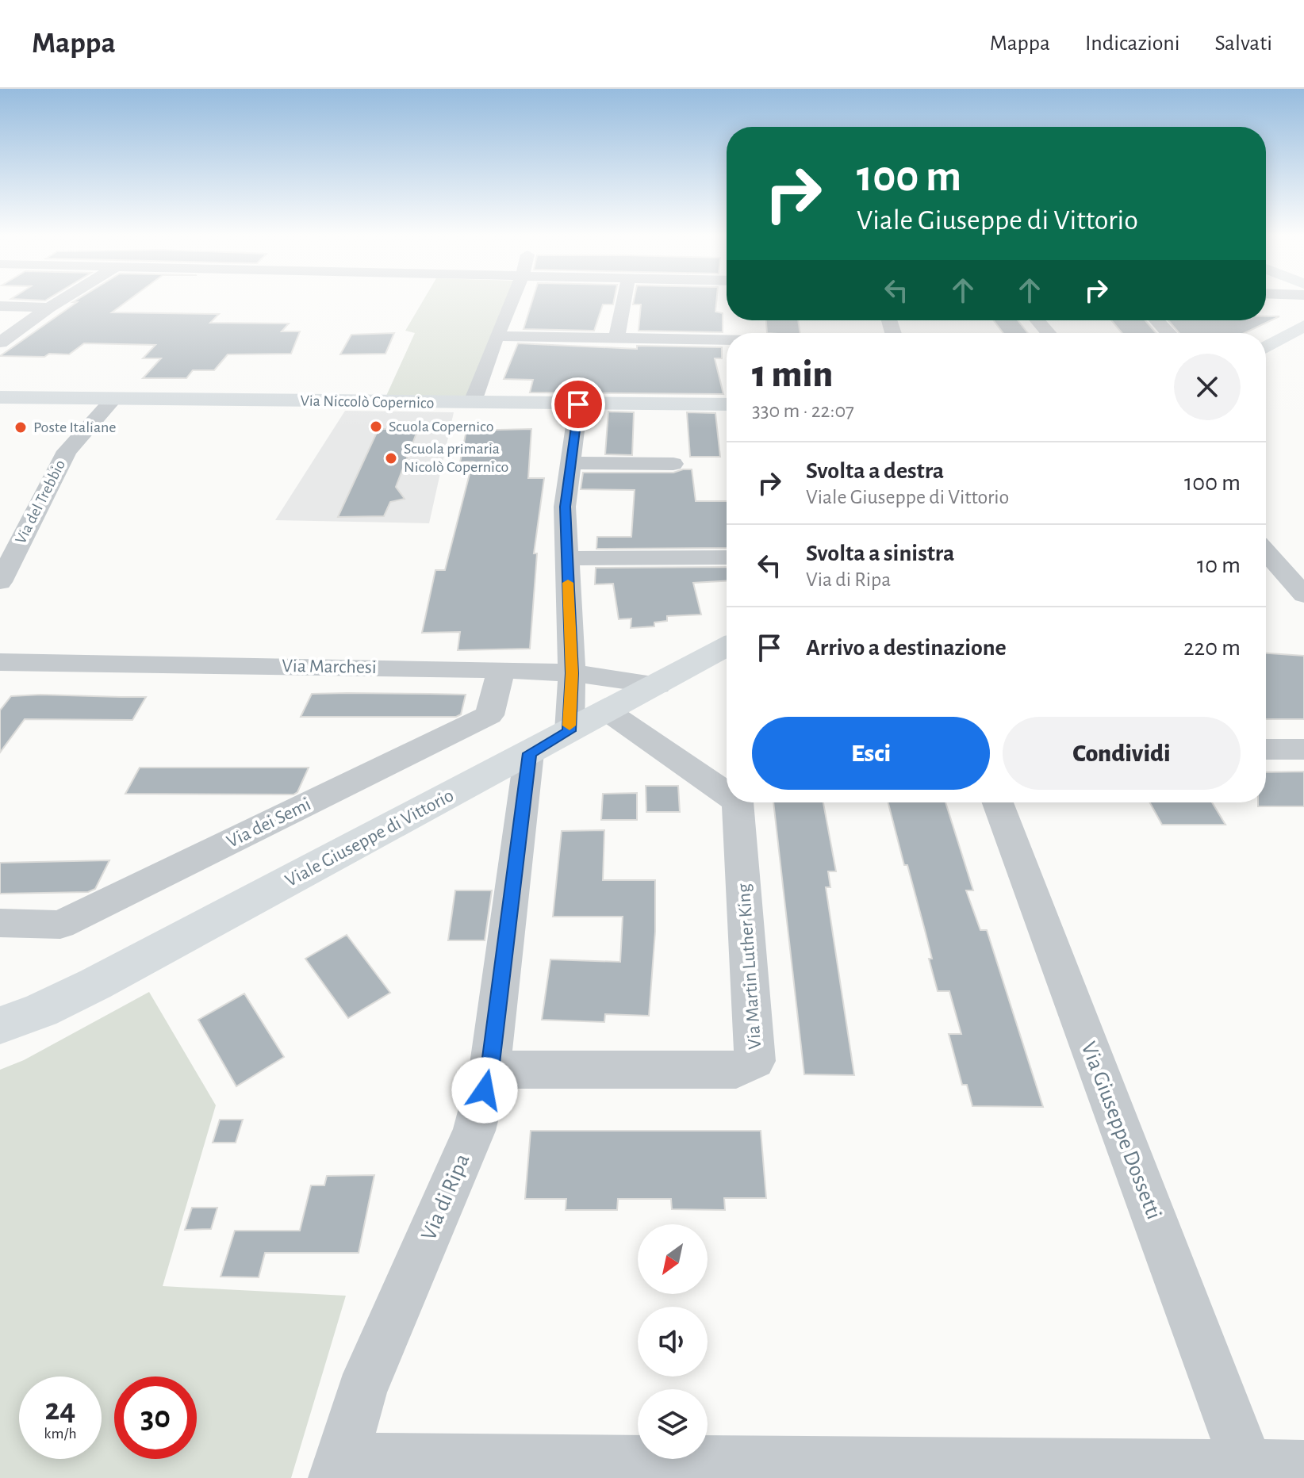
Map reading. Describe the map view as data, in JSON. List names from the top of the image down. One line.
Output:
{"streets":{"main road":["Via Niccolò Copernico","Viale Giuseppe di Vittorio"],"street":["Via del Trebbio","Via Marchesi","Via dei Semi","Via Martin Luther King","Via Giuseppe Dossetti","Via di Ripa"]},"crossings":[["Via Niccolò Copernico","Via del Trebbio"],["Via Marchesi","Via dei Semi"],["Via Marchesi","Viale Giuseppe di Vittorio"],["Viale Giuseppe di Vittorio","Via Martin Luther King"],["Viale Giuseppe di Vittorio","Via di Ripa"],["Via Martin Luther King","Via di Ripa"]],"places":["Scuola Copernico","Poste Italiane","Scuola primaria Nicolò Copernico"],"north":"bottom left","page":{"header":"Mappa","nav":["Mappa","Indicazioni","Salvati"],"turn":["100 m","Viale Giuseppe di Vittorio"],"heading":["1 min","330 m · 22:07"],"list":[{"name":"Svolta a destra","note":"Viale Giuseppe di Vittorio","value":"100 m"},{"name":"Svolta a sinistra","note":"Via di Ripa","value":"10 m"},{"name":"Arrivo a destinazione","value":"220 m"}],"buttons":["Esci","Condividi"],"speed":"24 km/h","limit":"30"}}
